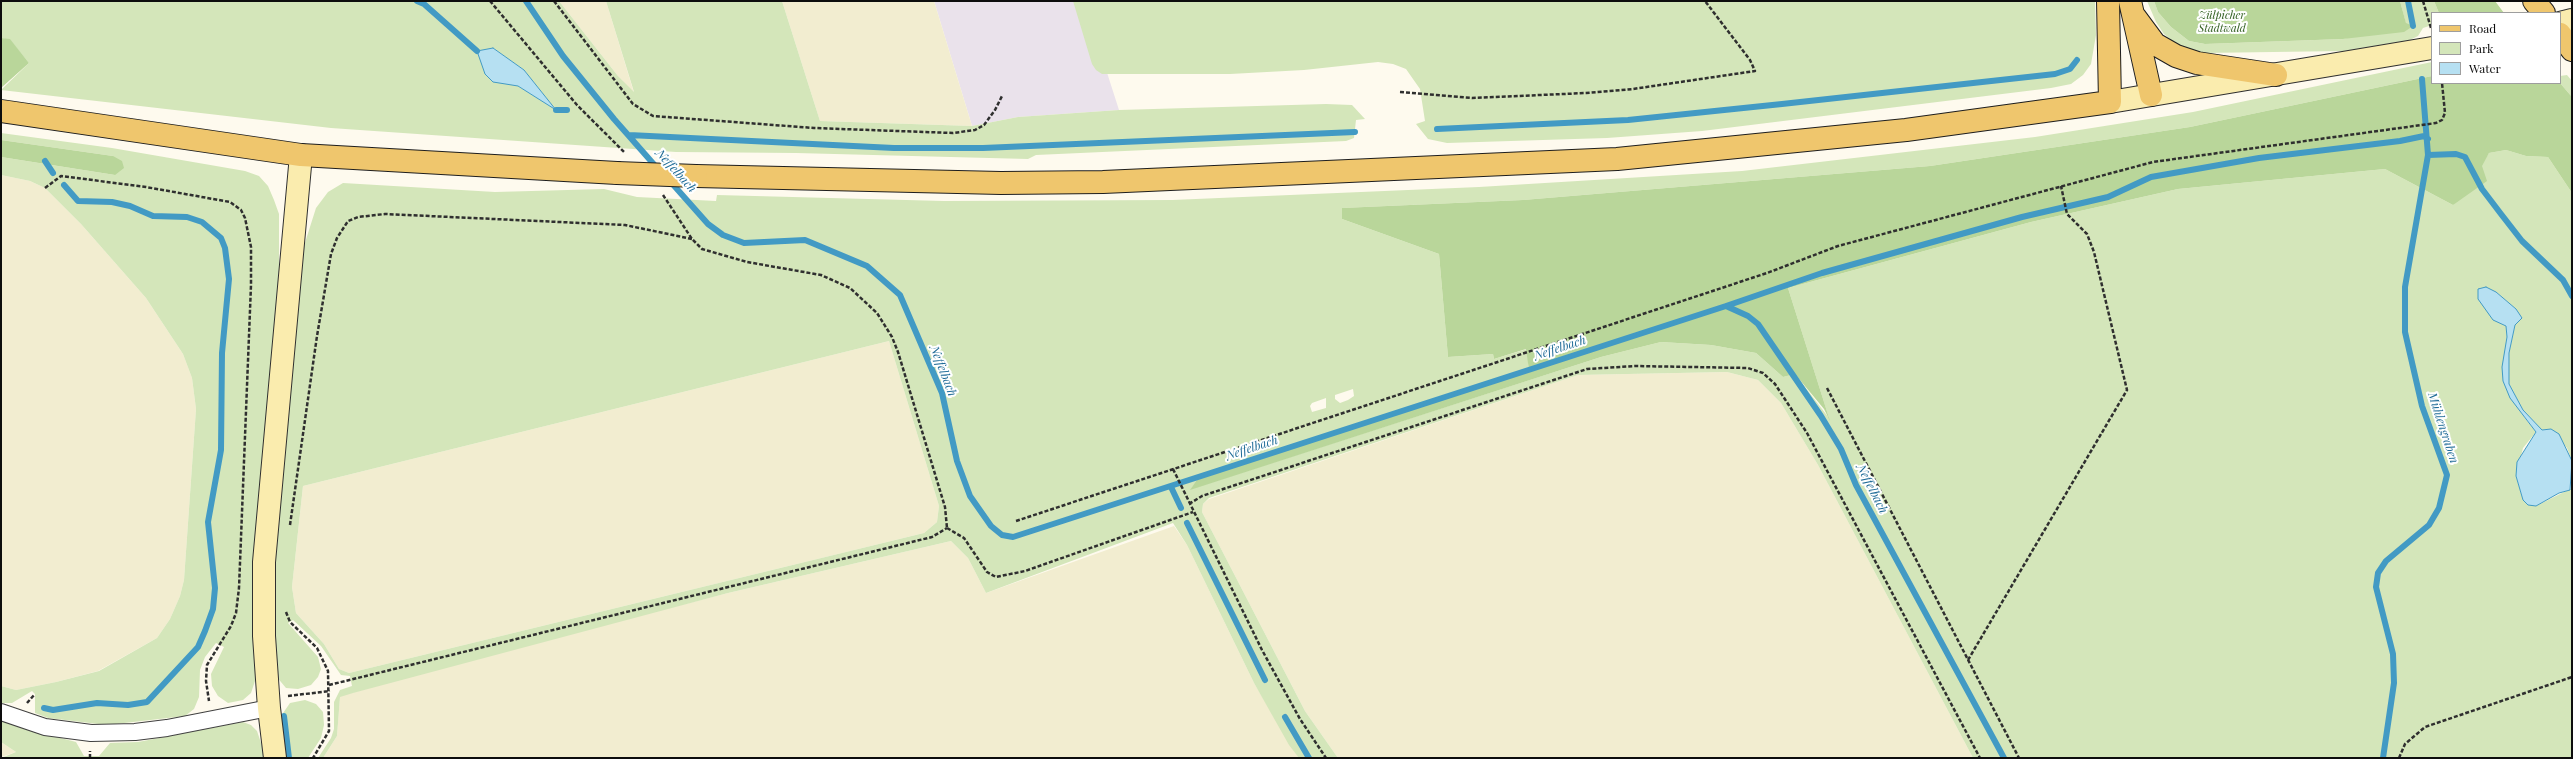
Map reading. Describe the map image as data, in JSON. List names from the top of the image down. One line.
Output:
{"water":["Neffelbach","Mühlengraben"],"parks":["Zülpicher Stadtwald"],"legend":["Road","Park","Water"]}
